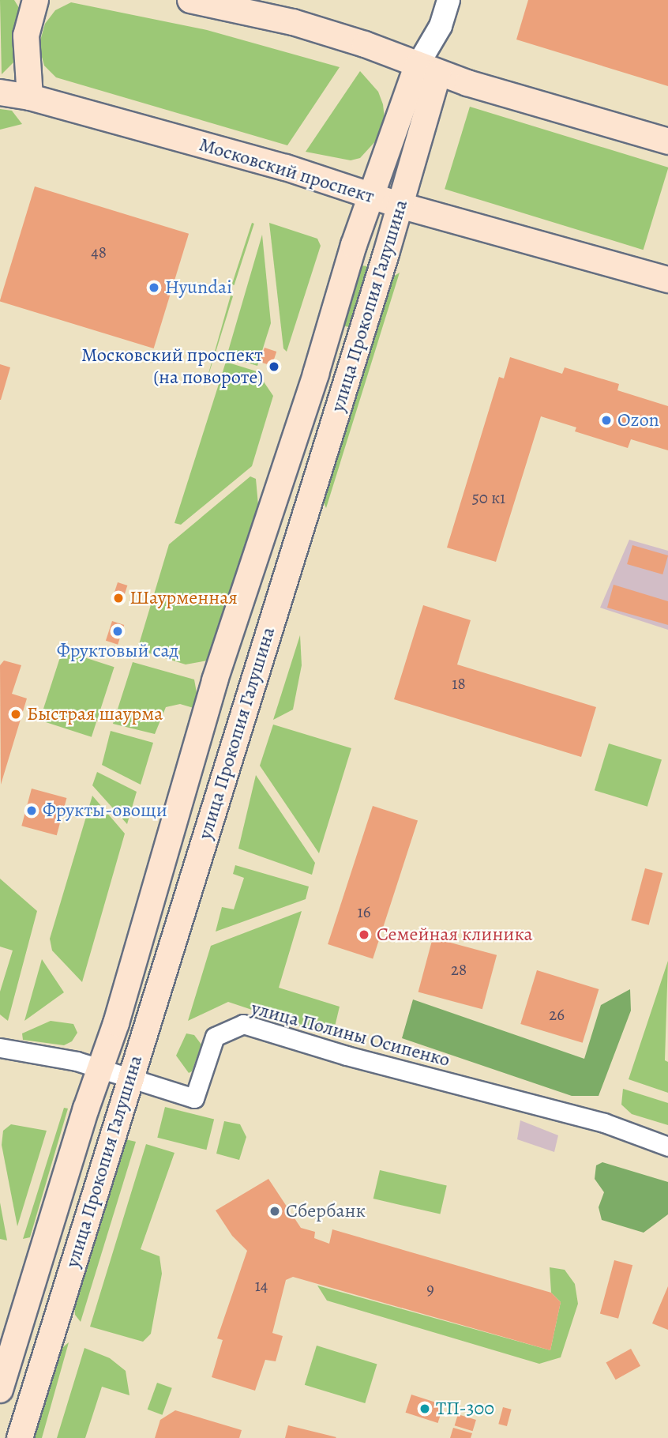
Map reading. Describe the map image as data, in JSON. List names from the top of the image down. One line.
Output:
{"streets":{"main road":["Московский проспект","улица Прокопия Галушина"],"street":["улица Полины Осипенко"]},"crossings":[["Московский проспект","улица Прокопия Галушина"],["улица Прокопия Галушина","улица Полины Осипенко"]],"places":["Hyundai","Московский проспект (на повороте)","Ozon","Шаурменная","Фруктовый сад","Быстрая шаурма","Фрукты-овощи","Семейная клиника","Сбербанк","ТП-300"],"house_numbers":["48","50 к1","18","16","28","26","14","9"]}
